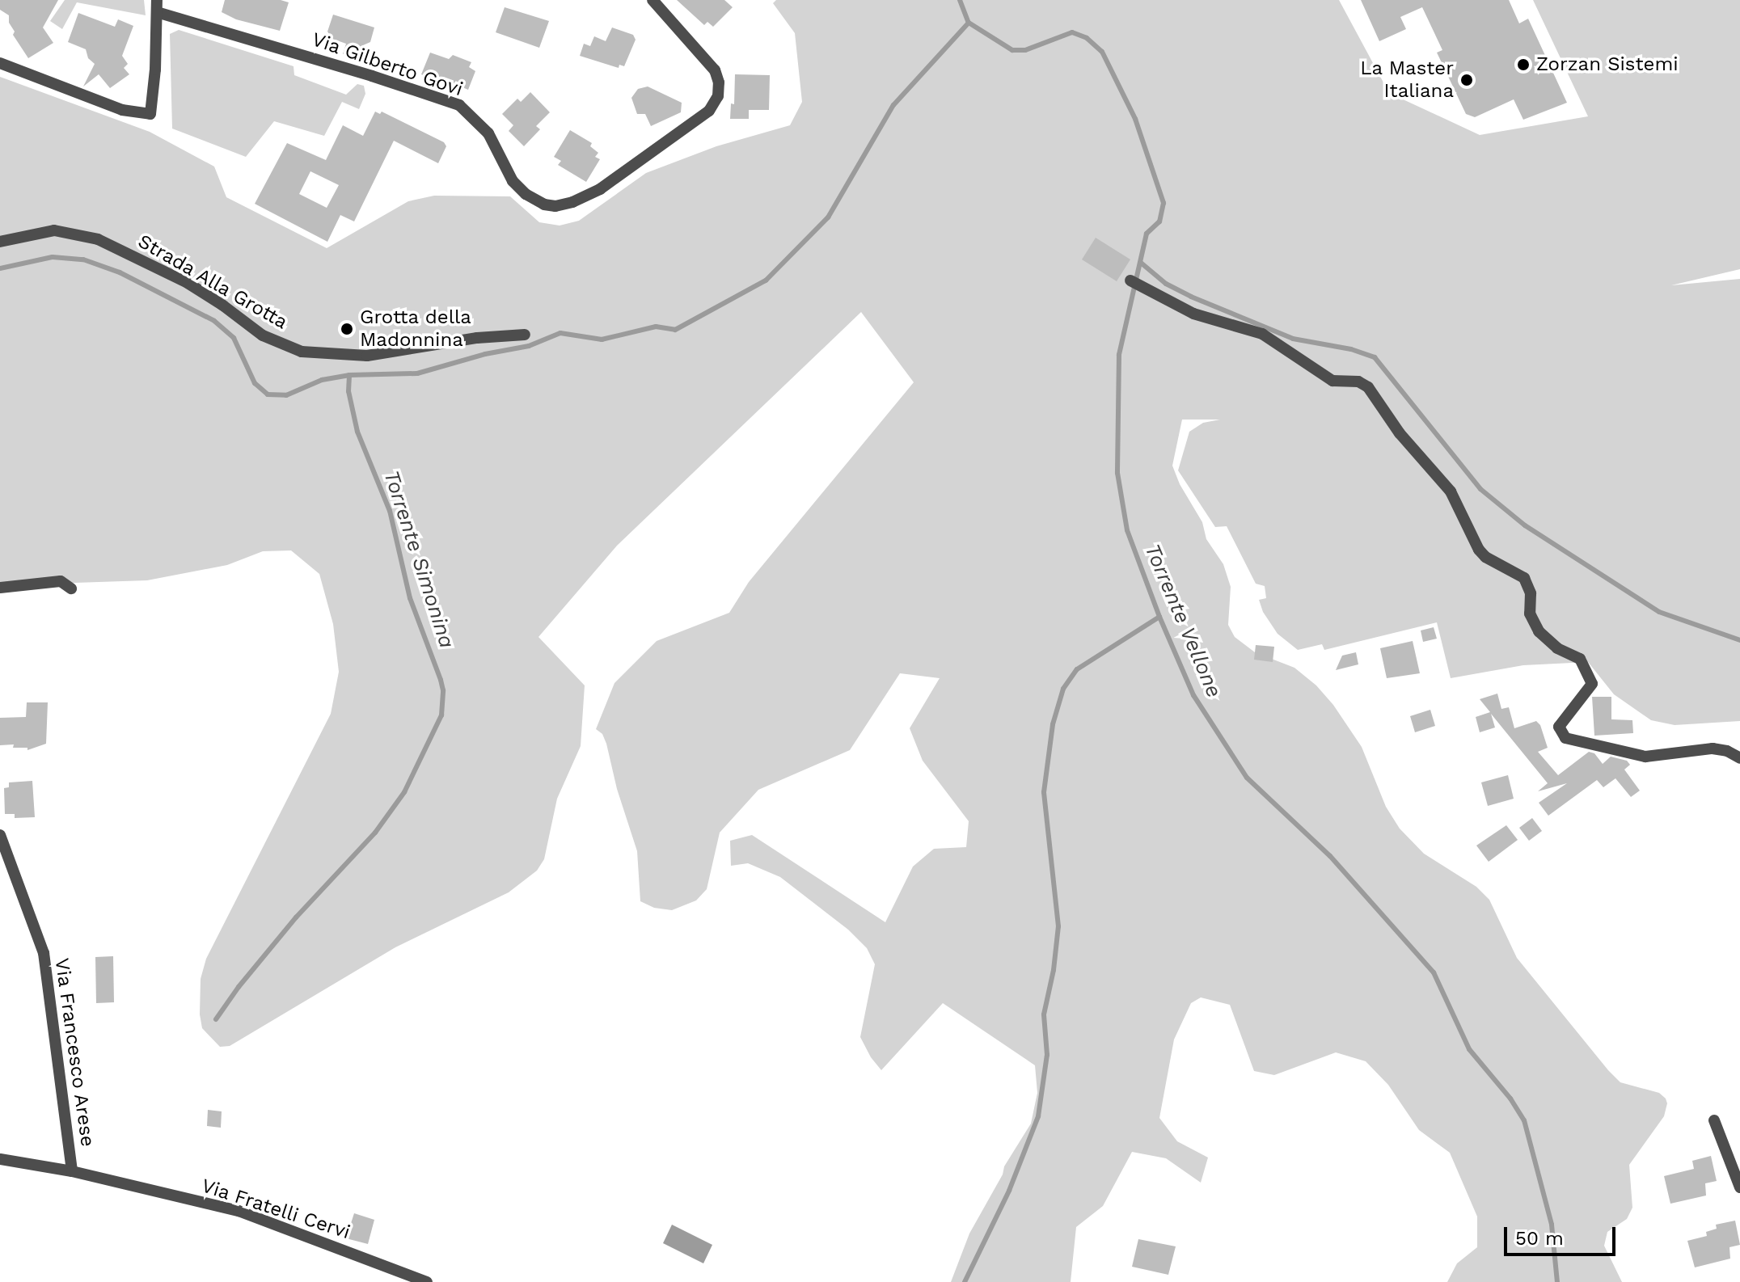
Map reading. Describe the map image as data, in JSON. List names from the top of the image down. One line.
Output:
{"streets":{"street":["Via Gilberto Govi","Strada Alla Grotta","Via Francesco Arese","Via Fratelli Cervi"]},"crossings":[["Via Francesco Arese","Via Fratelli Cervi"]],"water":["Torrente Simonina","Torrente Vellone"],"places":["Zorzan Sistemi","La Master Italiana","Grotta della Madonnina"],"scale_bar":"50 m"}
